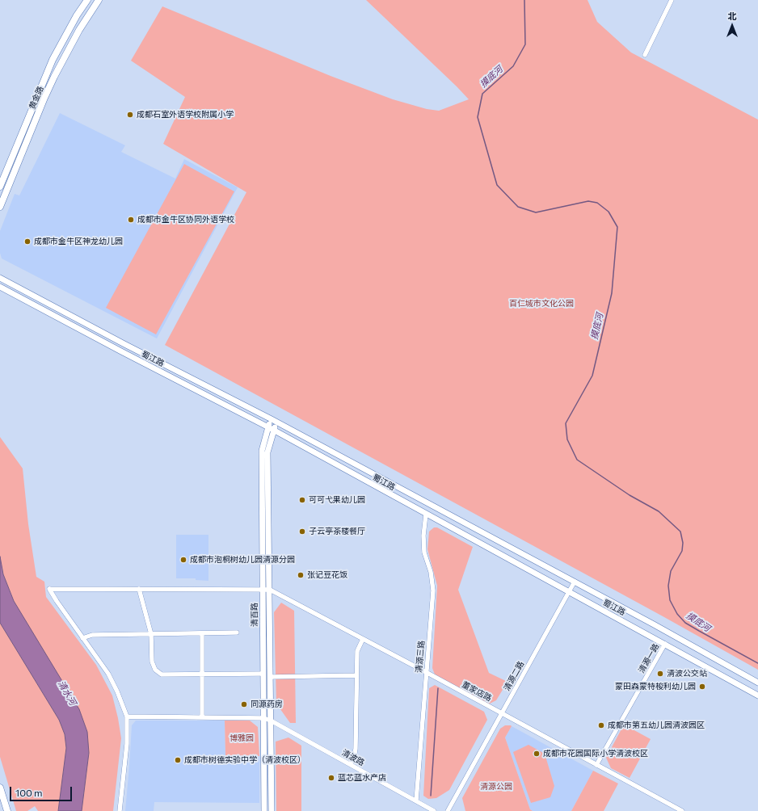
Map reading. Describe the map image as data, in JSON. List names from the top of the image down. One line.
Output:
{"streets":{"main road":["黄金路"],"street":["蜀江路","清百路","清源三路","清源一路","清源二路","董家店路","清波路"]},"crossings":[["蜀江路","清百路"],["蜀江路","清源三路"],["蜀江路","清源一路"],["蜀江路","清源二路"],["清百路","董家店路"],["清百路","清波路"],["清源三路","董家店路"],["清源三路","清波路"],["清源一路","董家店路"],["清源二路","董家店路"]],"water":["摸底河","清水河"],"parks":["百仁城市文化公园","博雅园","清源公园"],"places":["成都石室外语学校附属小学","成都市金牛区协同外语学校","成都市金牛区神龙幼儿园","可可弋果幼儿园","子云亭茶楼餐厅","成都市泡桐树幼儿园清源分园","张记豆花饭","清波公交站","蒙田森蒙特梭利幼儿园","同源药房","成都市第五幼儿园清波园区","成都市花园国际小学清波校区","成都市树德实验中学（清波校区）","蓝芯蓝水产店"],"scale_bar":"100 m","north":"top"}
